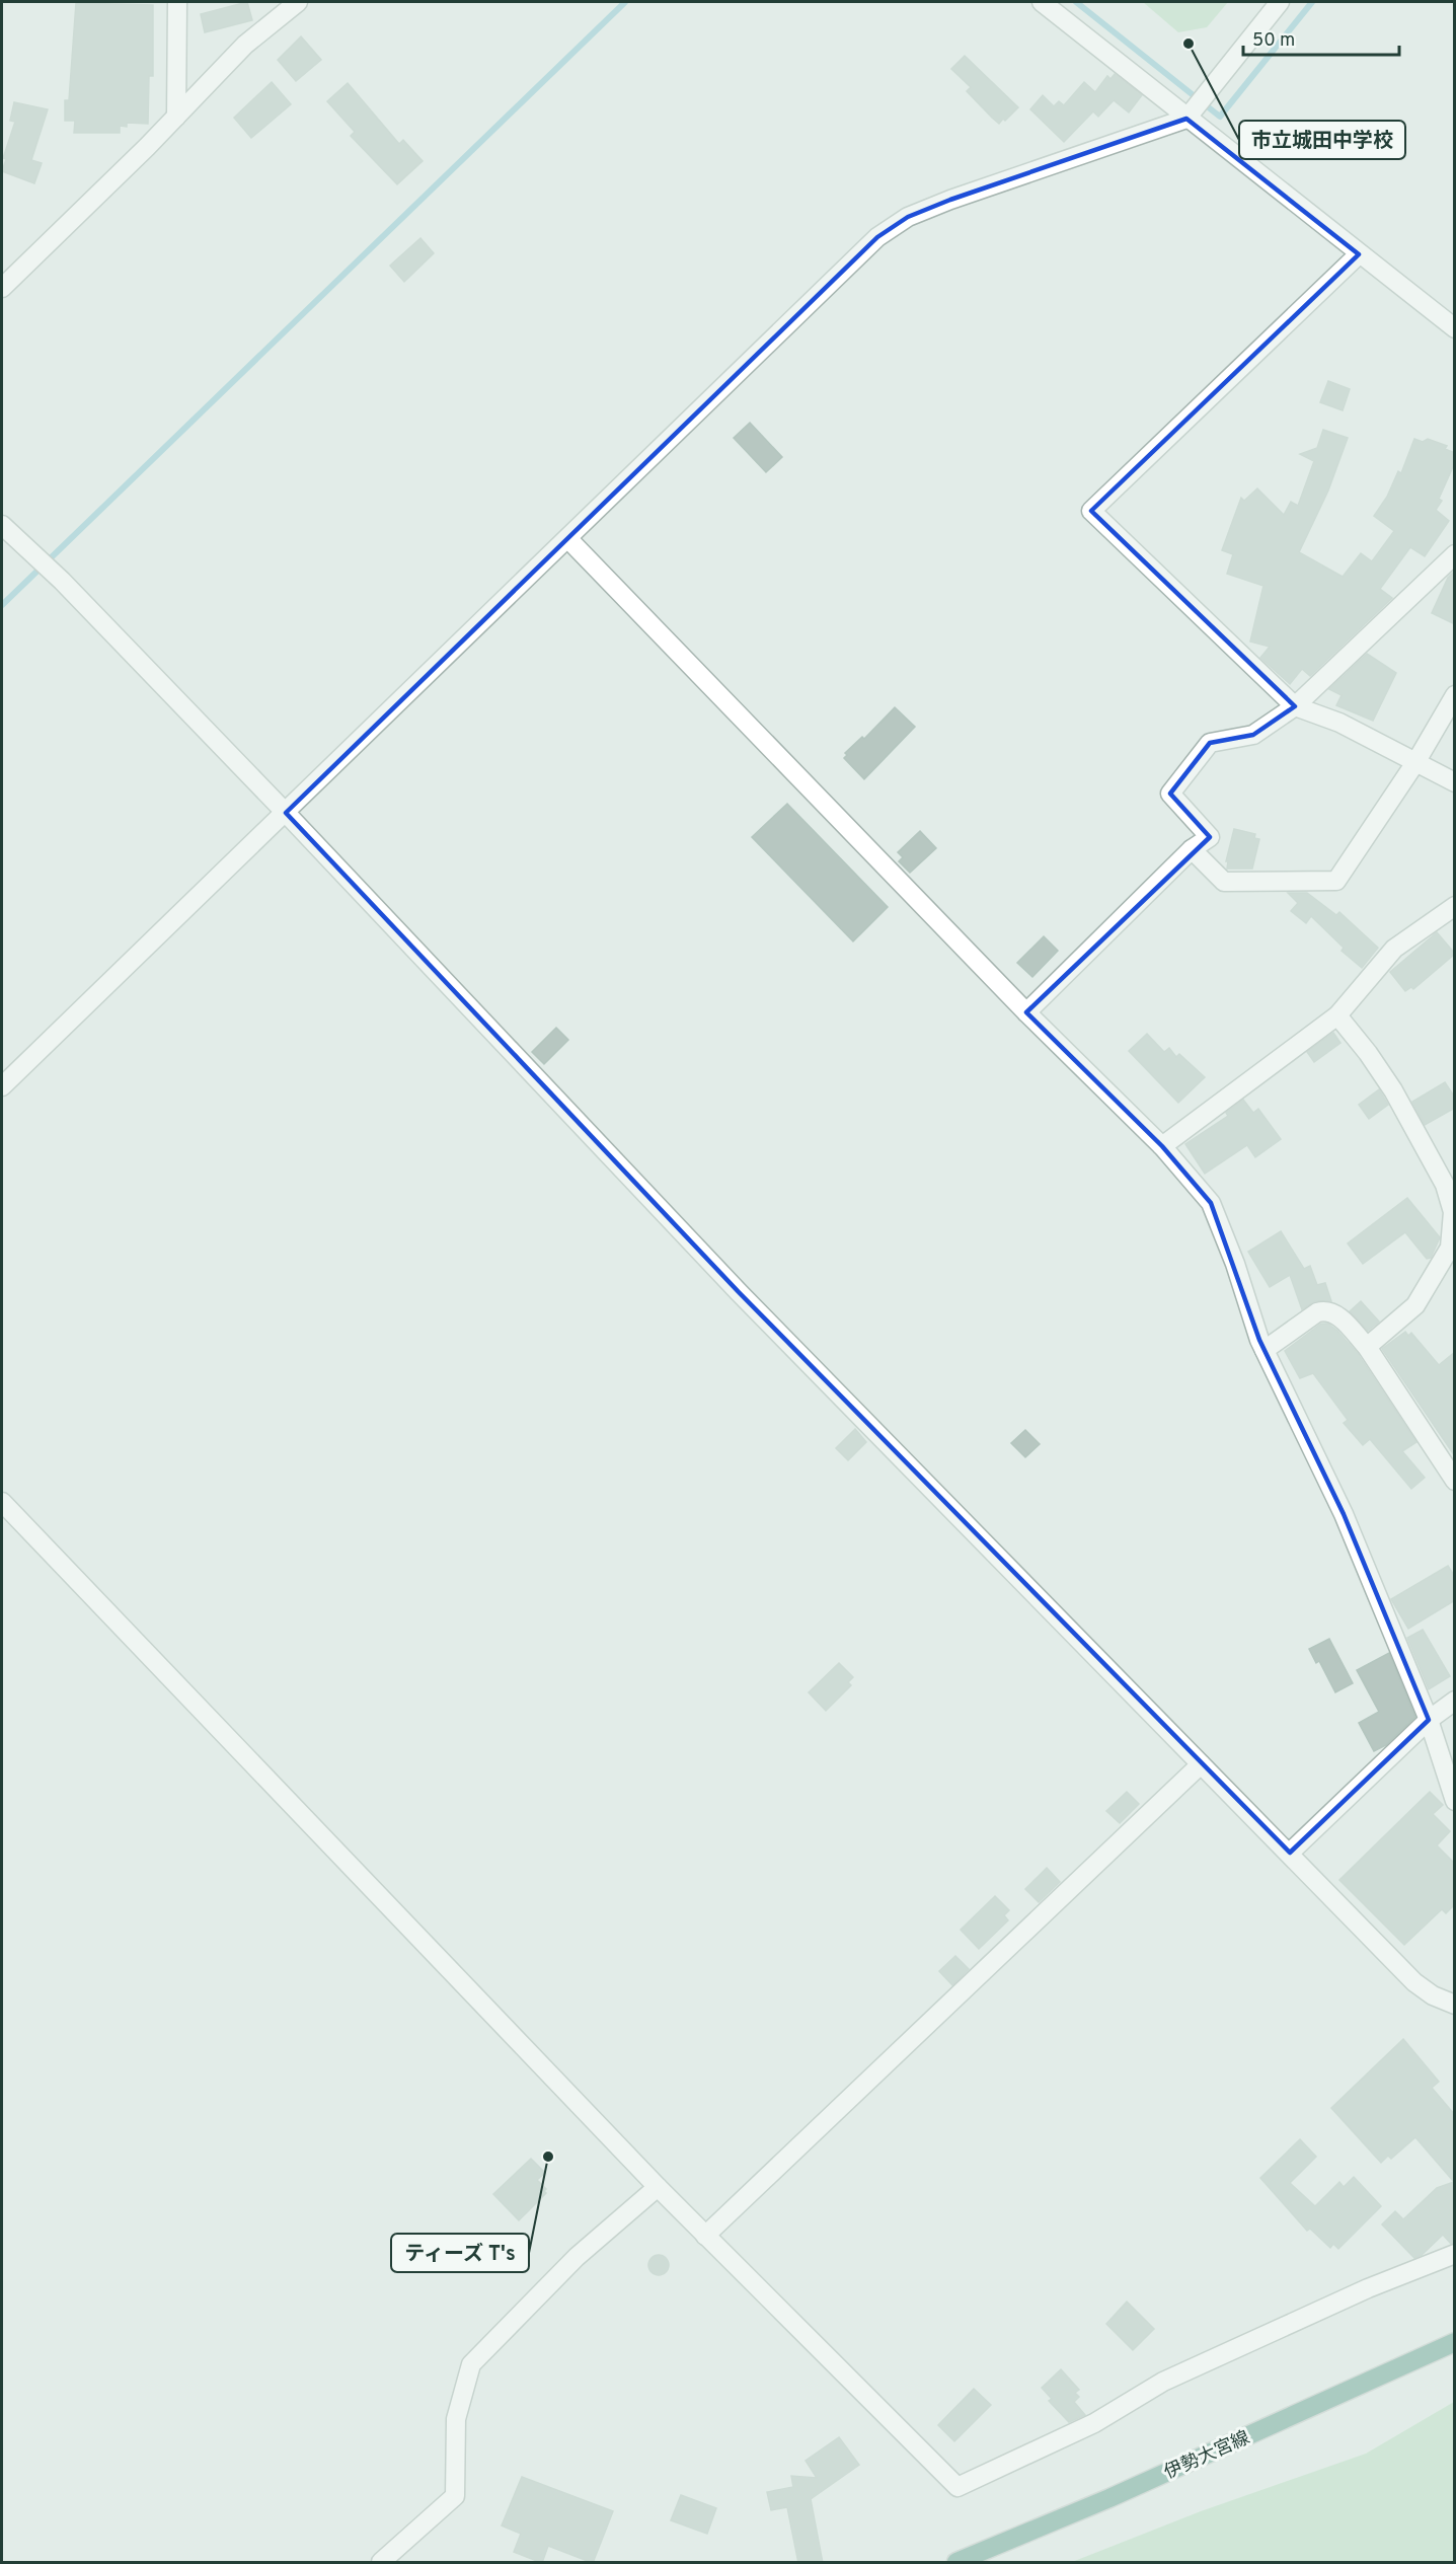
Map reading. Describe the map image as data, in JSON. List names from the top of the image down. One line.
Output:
{"streets":{"main road":["伊勢大宮線"]},"places":["市立城田中学校","ティーズ T's"],"scale_bar":"50 m"}
